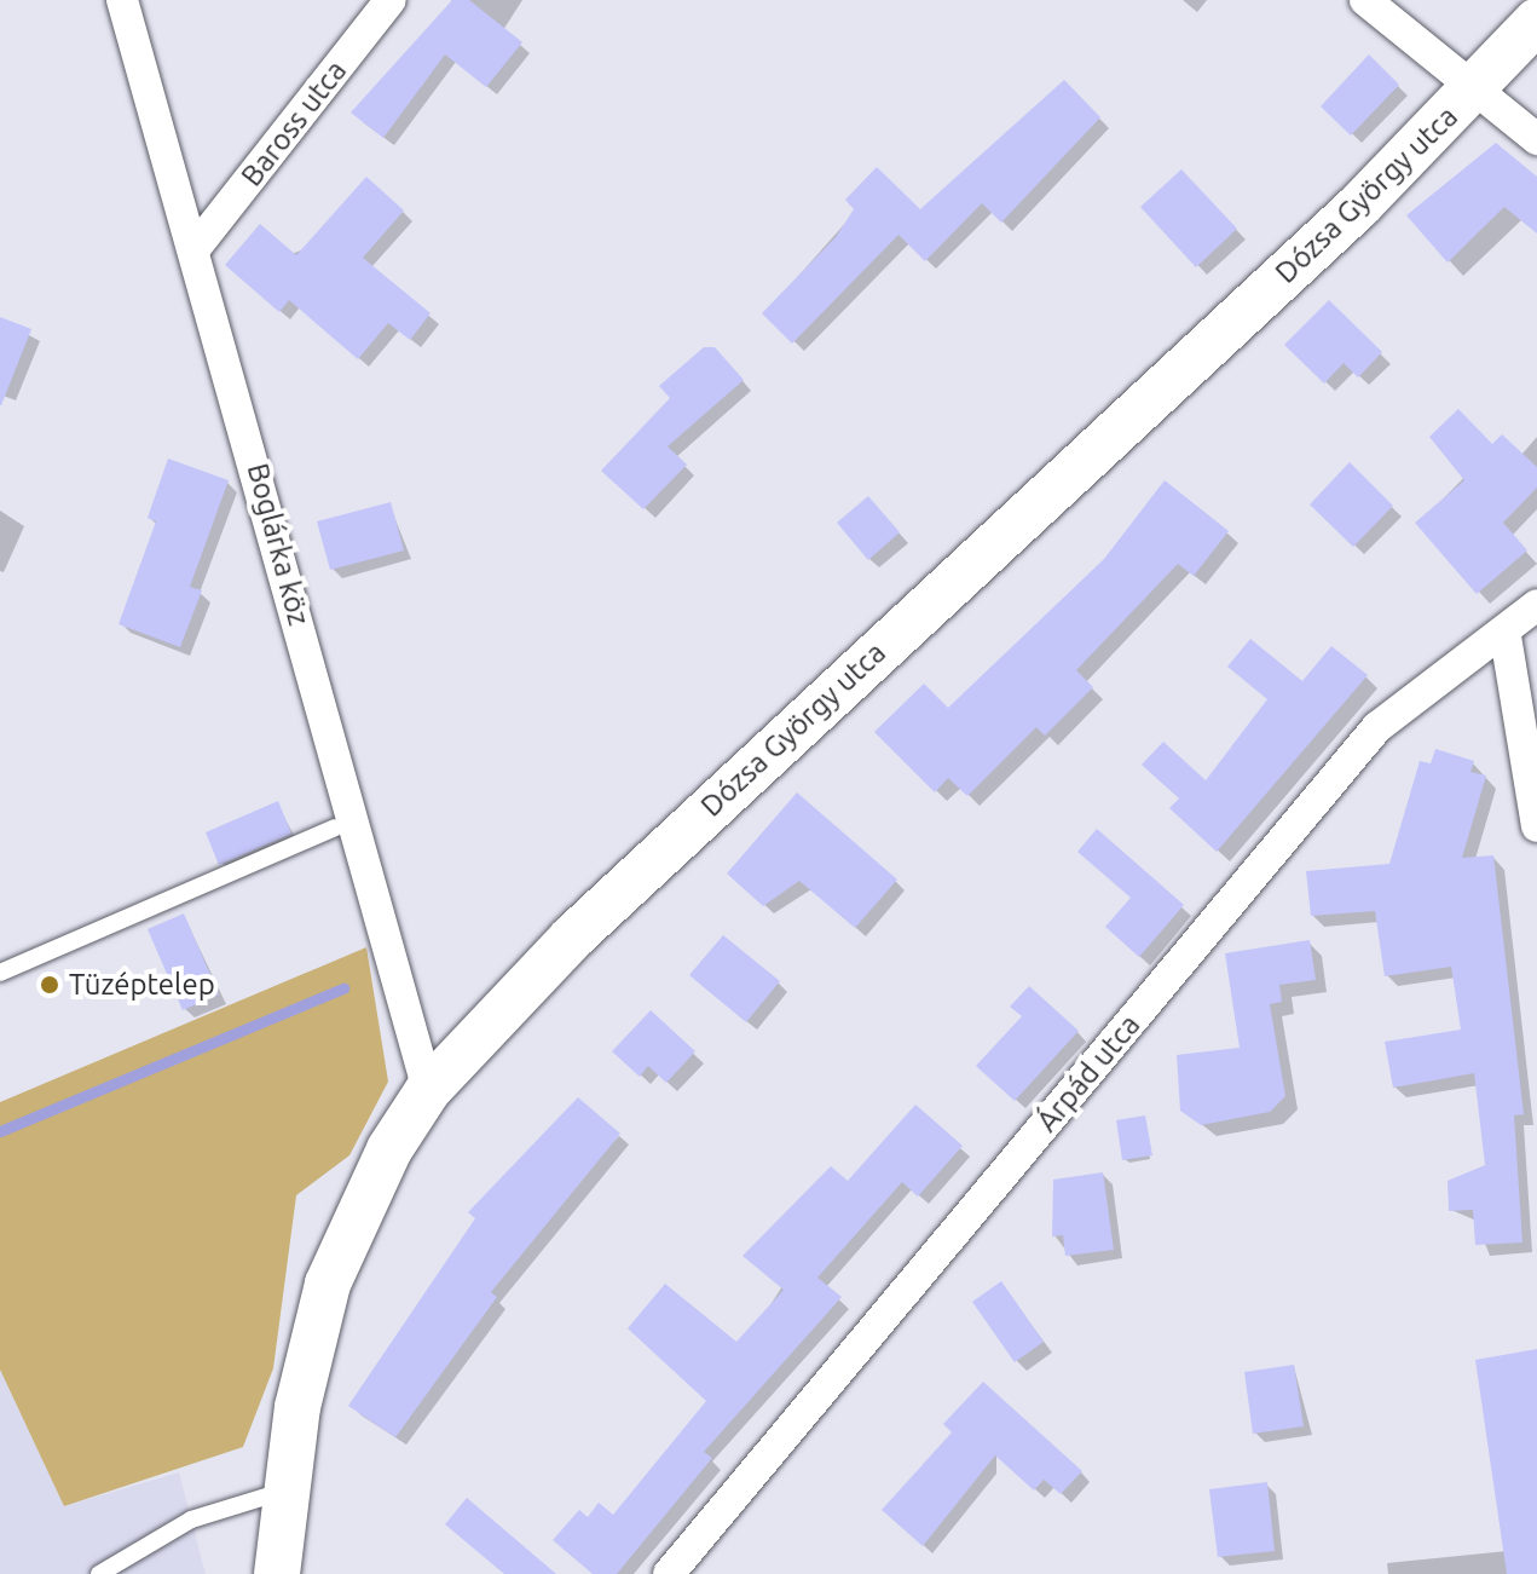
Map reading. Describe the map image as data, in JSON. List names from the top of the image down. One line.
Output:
{"streets":{"main road":["Dózsa György utca"],"street":["Baross utca","Boglárka köz","Árpád utca"]},"crossings":[["Baross utca","Boglárka köz"],["Dózsa György utca","Boglárka köz"]],"places":["Tüzéptelep"]}
